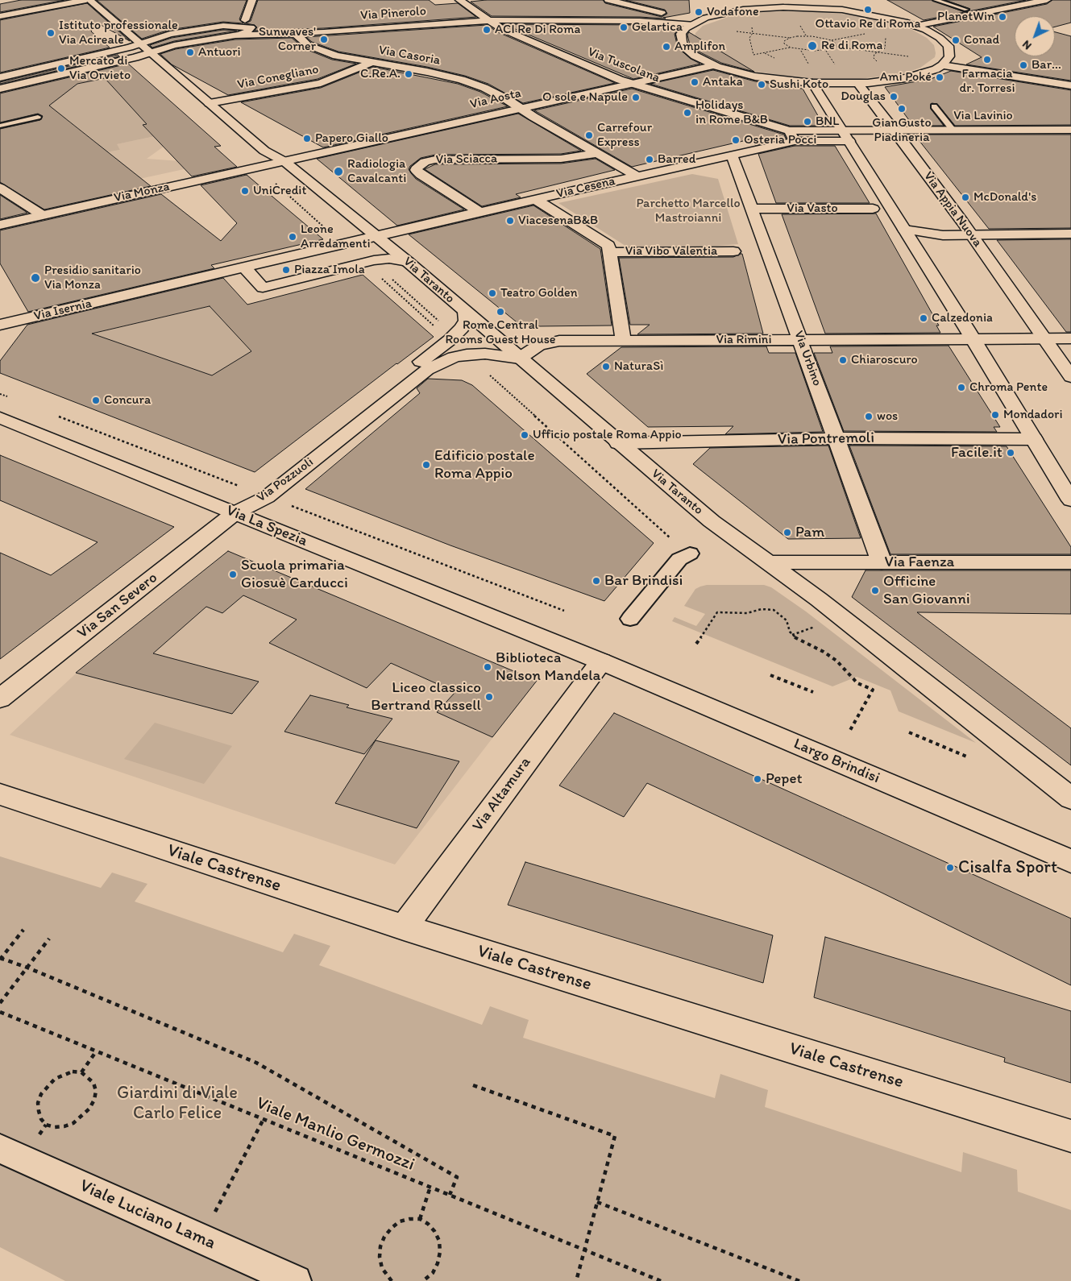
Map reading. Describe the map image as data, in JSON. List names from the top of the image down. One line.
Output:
{"streets":{"street":["Via Pinerolo","Via Casoria","Via Tuscolana","Via Conegliano","Via Aosta","Via Lavinio","Via Sciacca","Via Cesena","Via Monza","Via Vasto","Via Appia Nuova","Via Vibo Valentia","Via Taranto","Via Isernia","Via Rimini","Via Urbino","Via Pontremoli","Via Pozzuoli","Via La Spezia","Via Faenza","Via San Severo","Largo Brindisi","Via Altamura","Viale Castrense","Viale Luciano Lama"],"path":["Viale Manlio Germozzi"]},"crossings":[["Via Pinerolo","Via Casoria"],["Via Pinerolo","Via Tuscolana"],["Via Casoria","Via Conegliano"],["Via Casoria","Via Aosta"],["Via Casoria","Via Sciacca"],["Via Casoria","Via Cesena"],["Via Tuscolana","Via Aosta"],["Via Tuscolana","Via Lavinio"],["Via Tuscolana","Via Cesena"],["Via Conegliano","Via Taranto"],["Via Aosta","Via Monza"],["Via Aosta","Via Taranto"],["Via Lavinio","Via Cesena"],["Via Lavinio","Via Appia Nuova"],["Via Sciacca","Via Cesena"],["Via Cesena","Via Vibo Valentia"],["Via Cesena","Via Taranto"],["Via Cesena","Via Urbino"],["Via Monza","Via Taranto"],["Via Vasto","Via Urbino"],["Via Vibo Valentia","Via Rimini"],["Via Taranto","Via Rimini"],["Via Taranto","Via Pontremoli"],["Via Taranto","Via Pozzuoli"],["Via Taranto","Via Faenza"],["Via Rimini","Via Urbino"],["Via Rimini","Via Pozzuoli"],["Via Urbino","Via Pontremoli"],["Via Urbino","Via Faenza"],["Via Pozzuoli","Via La Spezia"],["Via Pozzuoli","Via San Severo"],["Via La Spezia","Via San Severo"],["Via La Spezia","Largo Brindisi"],["Via La Spezia","Via Altamura"],["Largo Brindisi","Via Altamura"],["Via Altamura","Viale Castrense"]],"parks":["Parchetto Marcello Mastroianni","Giardini di Viale Carlo Felice"],"places":["Ottavio Re di Roma","Vodafone","PlanetWin","Gelartica","ACI Re Di Roma","Istituto professionale Via Acireale","Sunwaves' Corner","Conad","Re di Roma","Amplifon","Antuori","Farmacia dr. Torresi","Bar...","Mercato di Via Orvieto","C.Re.A.","Ami Poké","Antaka","Sushi Koto","Douglas","O sole e Napule","GianGusto Piadineria","Holidays in Rome B&B","BNL","Carrefour Express","Papero Giallo","Osteria Pocci","Barred","Radiologia Cavalcanti","UniCredit","McDonald's","ViacesenaB&B","Leone Arredamenti","Piazza Imola","Presidio sanitario Via Monza","Teatro Golden","Rome Central Rooms Guest House","Calzedonia","Chiaroscuro","NaturaSì","Chroma Pente","Concura","Mondadori","wos","Ufficio postale Roma Appio","Facile.it","Edificio postale Roma Appio","Pam","Scuola primaria Giosuè Carducci","Bar Brindisi","Officine San Giovanni","Biblioteca Nelson Mandela","Liceo classico Bertrand Russell","Pepet","Cisalfa Sport"],"north":"bottom left"}
